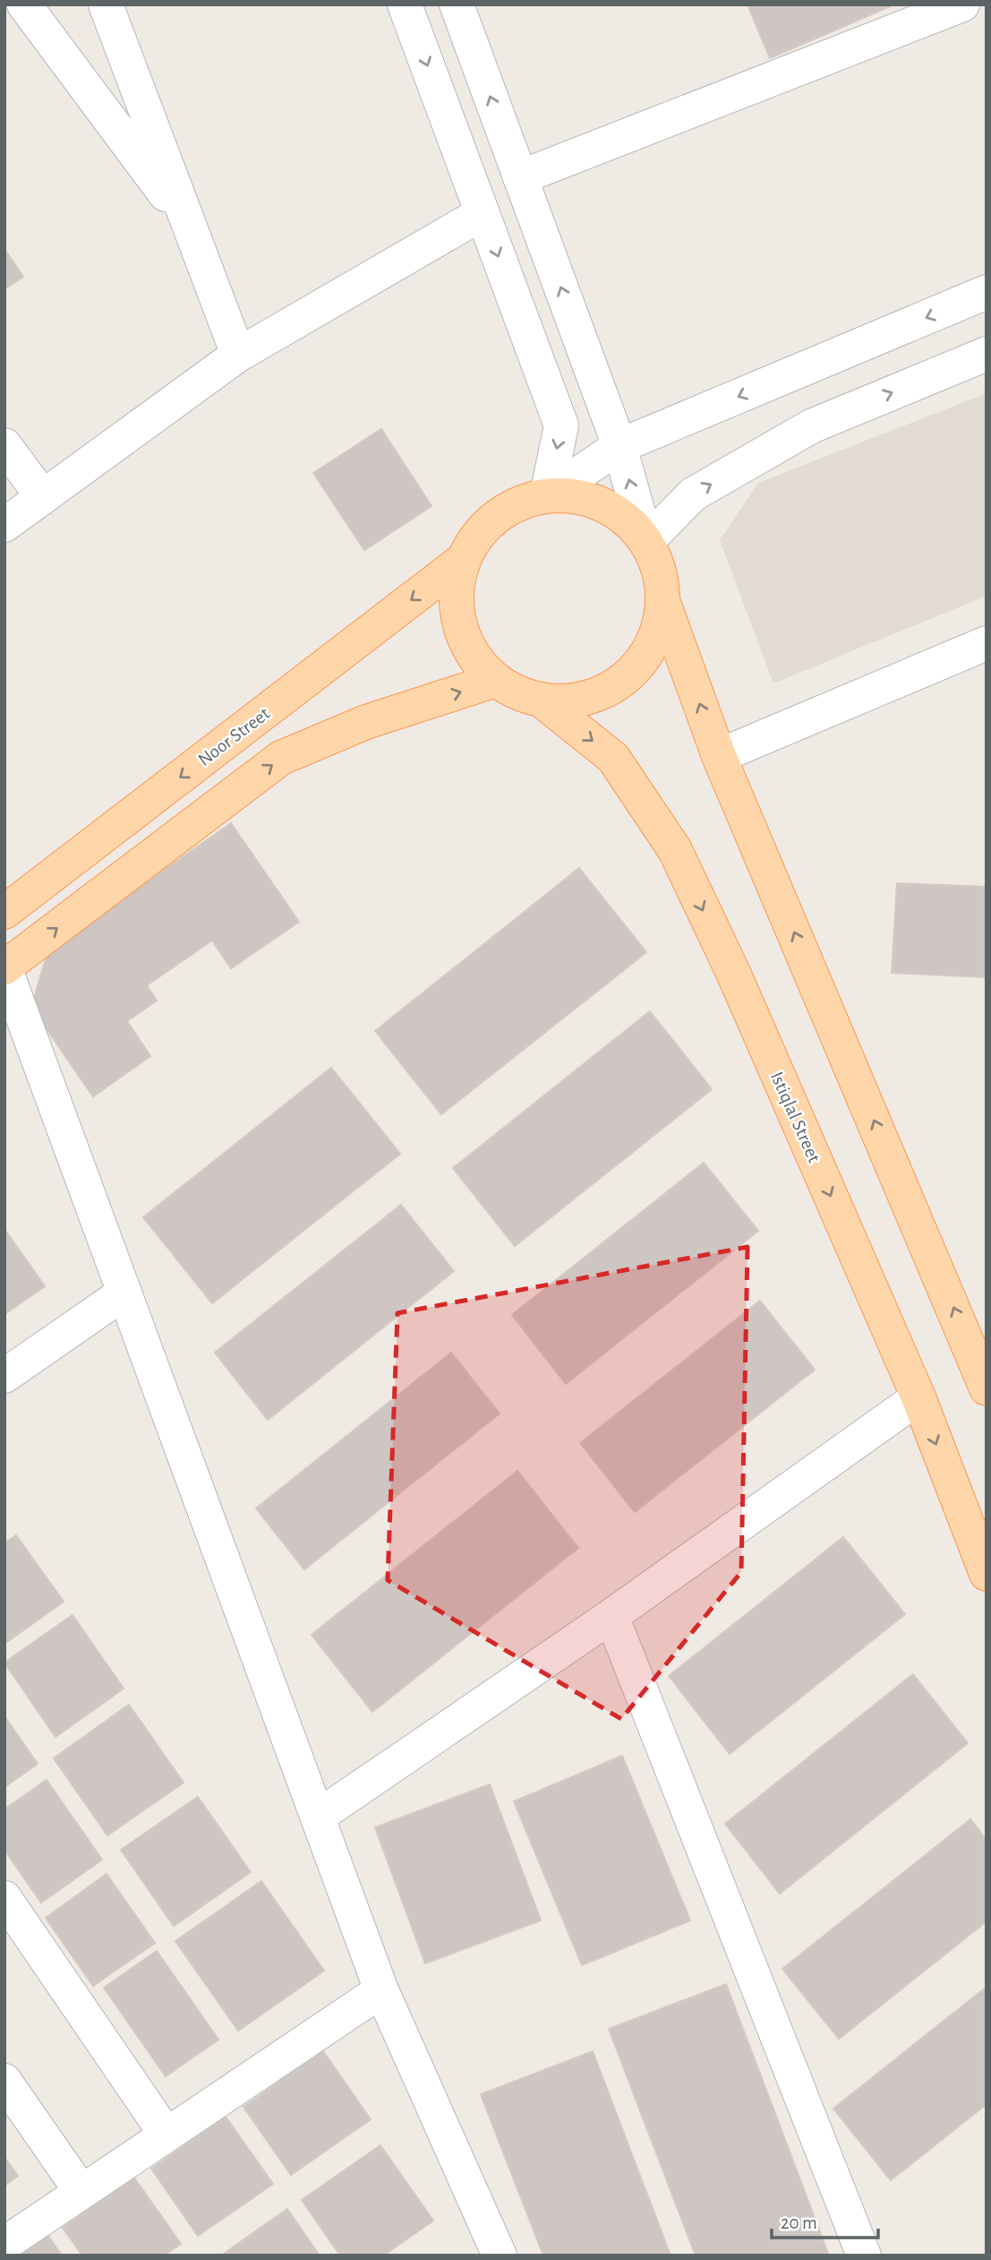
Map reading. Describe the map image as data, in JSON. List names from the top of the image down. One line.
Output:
{"streets":{"main road":["Noor Street","Istiqlal Street"]},"crossings":[["Noor Street","Istiqlal Street"]],"scale_bar":"20 m"}
